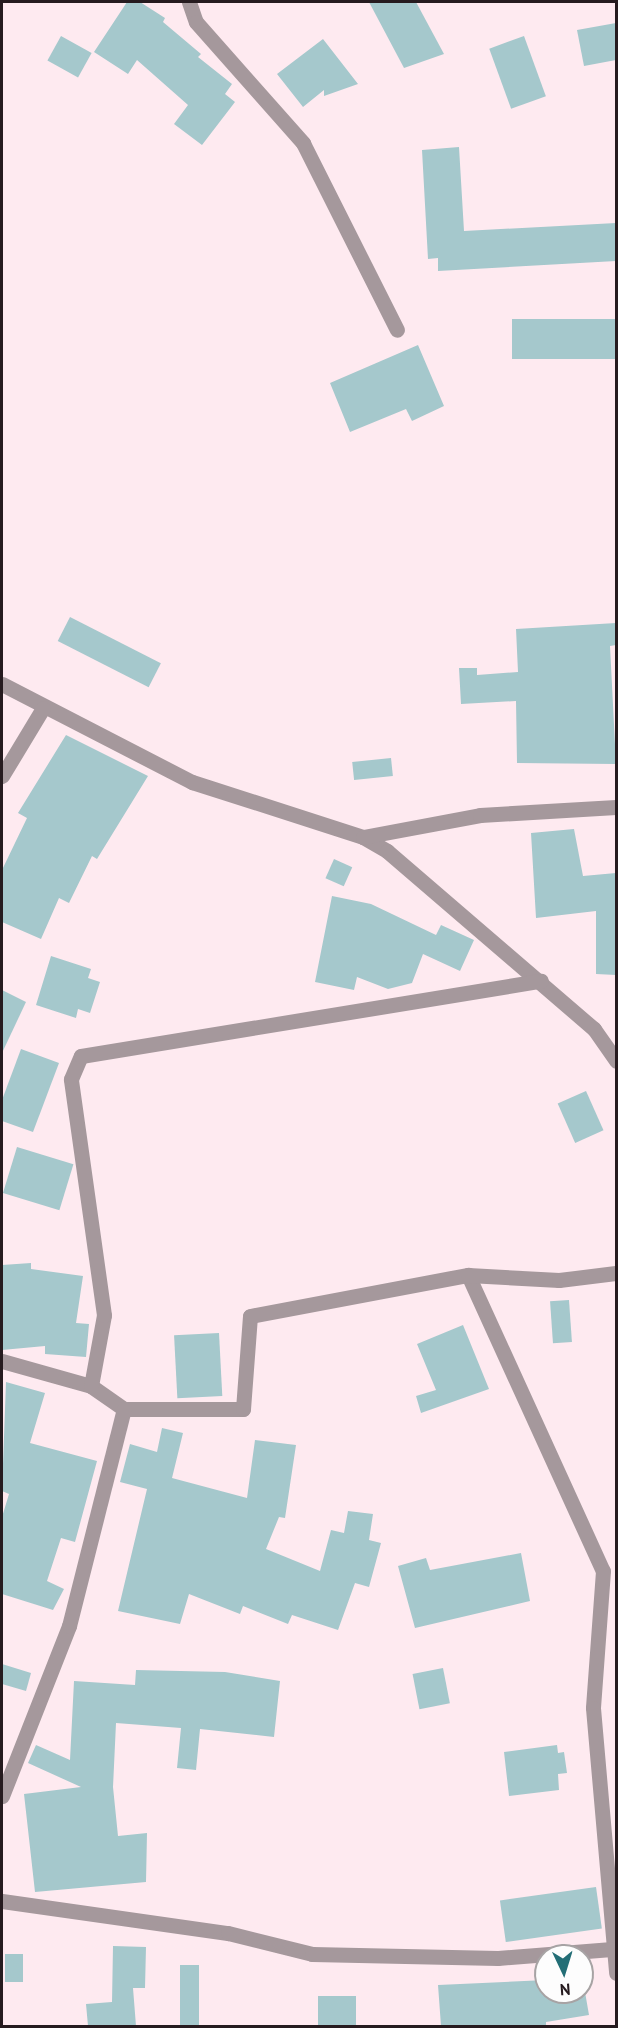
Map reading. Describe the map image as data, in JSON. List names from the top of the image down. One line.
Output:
{"north":"bottom"}
